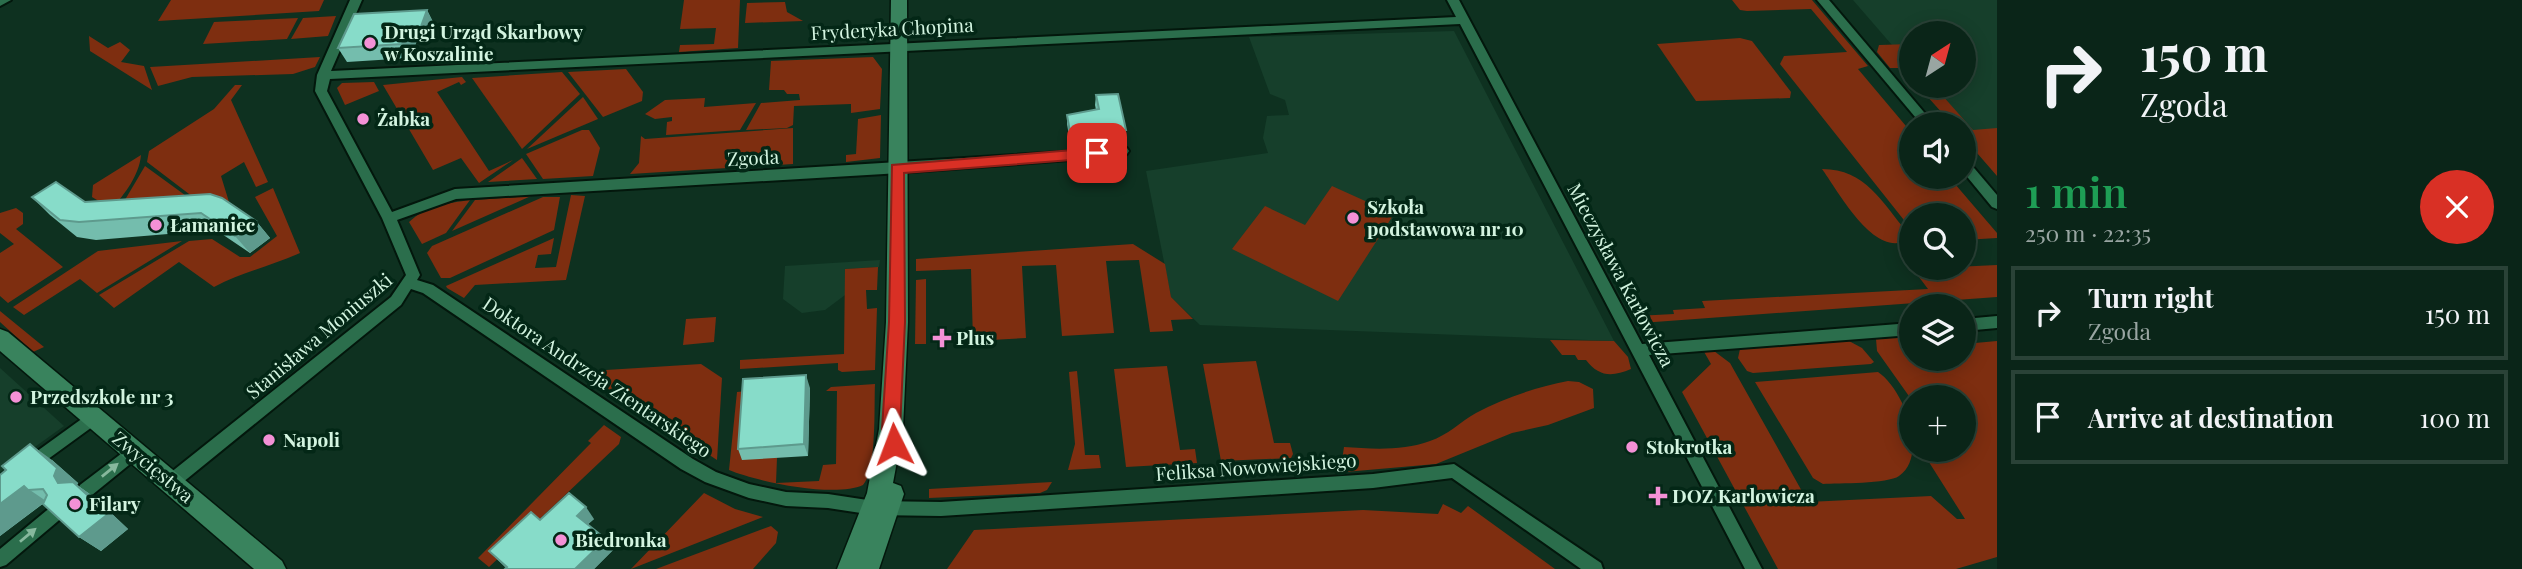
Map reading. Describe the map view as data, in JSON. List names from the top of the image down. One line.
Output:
{"streets":{"main road":["Zwycięstwa"],"street":["Fryderyka Chopina","Zgoda","Mieczysława Karłowicza","Stanisława Moniuszki","Doktora Andrzeja Zientarskiego","Feliksa Nowowiejskiego"]},"crossings":[["Fryderyka Chopina","Mieczysława Karłowicza"],["Fryderyka Chopina","Stanisława Moniuszki"],["Zgoda","Stanisława Moniuszki"],["Stanisława Moniuszki","Doktora Andrzeja Zientarskiego"],["Stanisława Moniuszki","Zwycięstwa"],["Doktora Andrzeja Zientarskiego","Feliksa Nowowiejskiego"]],"places":{"other":["Drugi Urząd Skarbowy w Koszalinie","Żabka","Szkoła podstawowa nr 10","Łamaniec","Przedszkole nr 3","Napoli","Stokrotka","Filary","Biedronka"],"health":["Plus","DOZ Karlowicza"]},"north":"top right","page":{"turn":["150 m","Zgoda"],"map_buttons":"+","heading":["1 min","250 m · 22:35"],"list":[{"name":"Turn right","note":"Zgoda","value":"150 m"},{"name":"Arrive at destination","value":"100 m"}]}}
